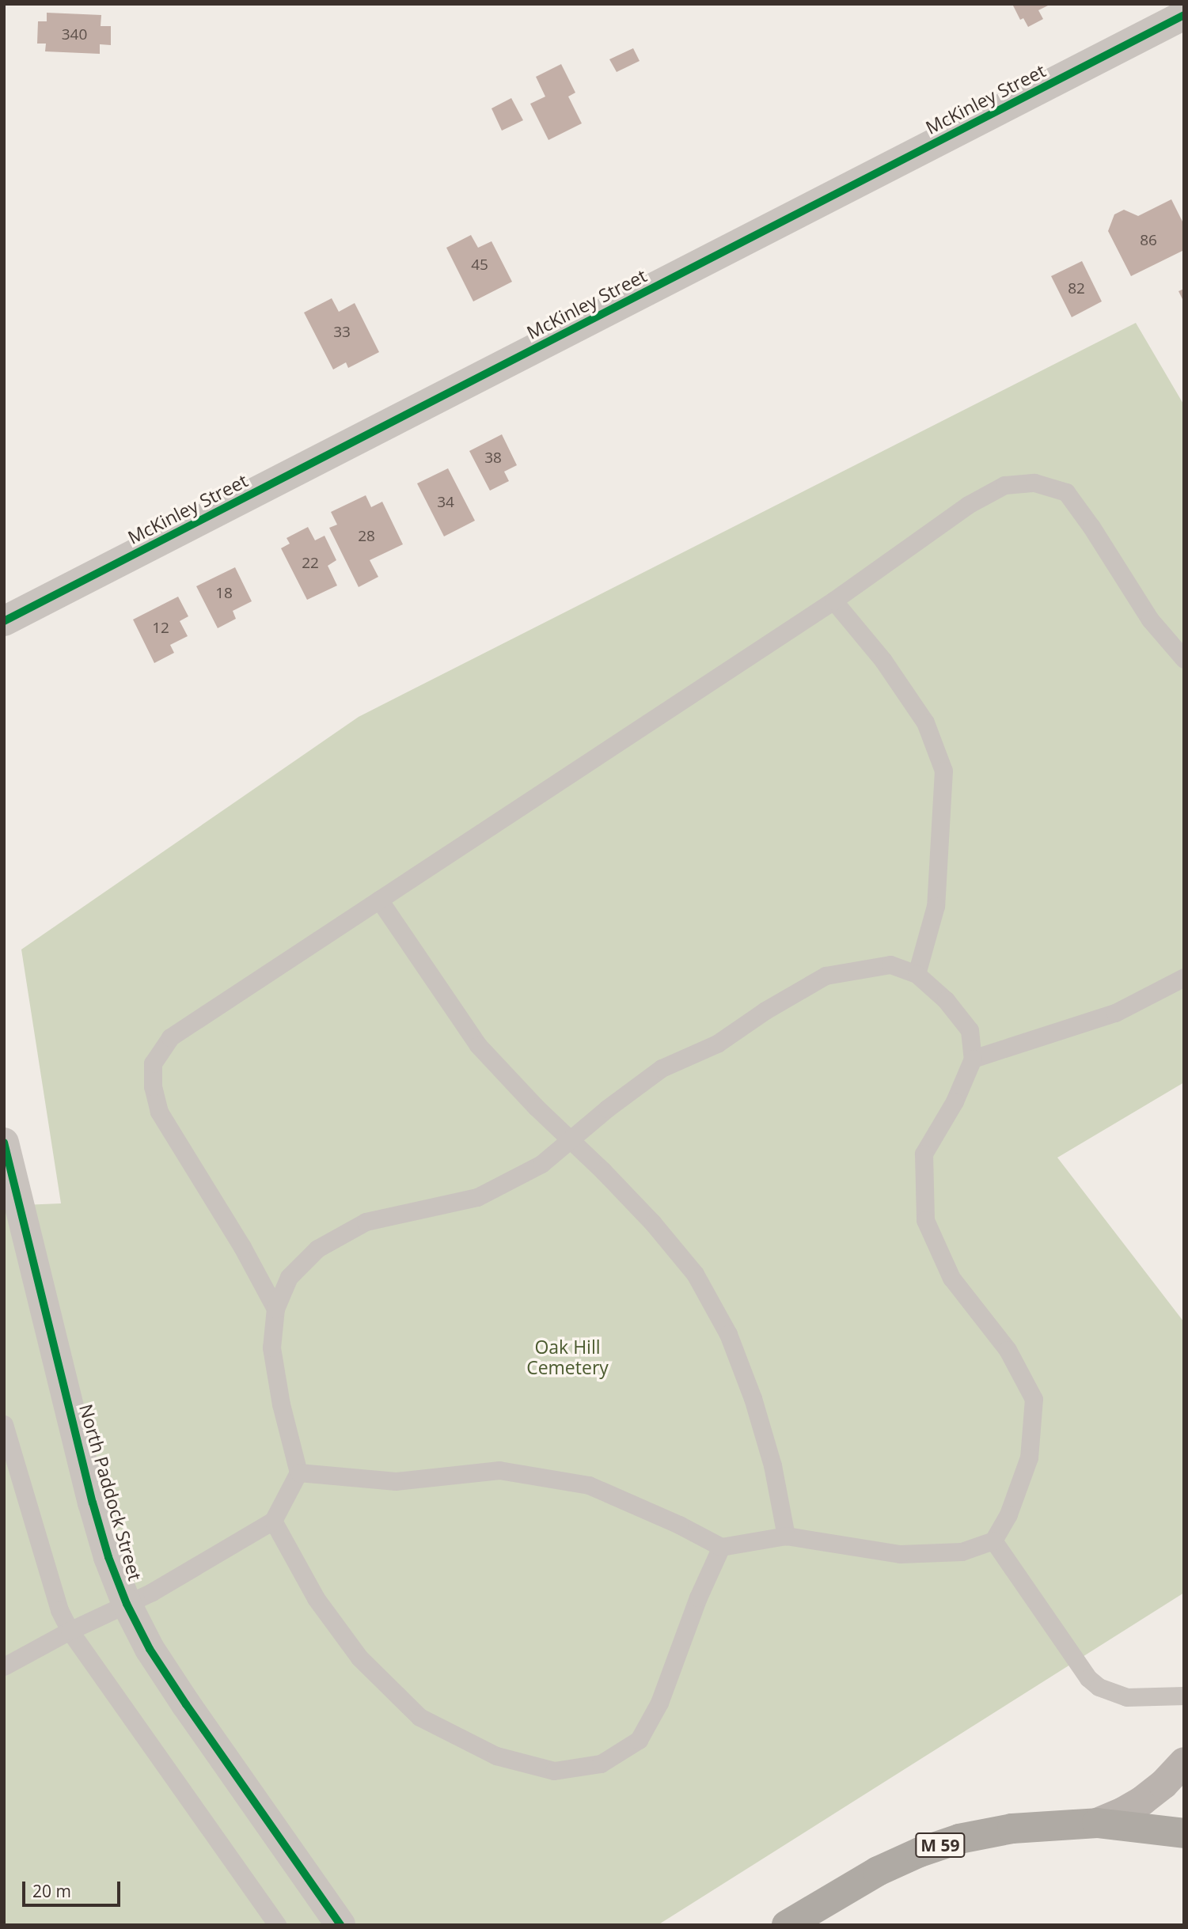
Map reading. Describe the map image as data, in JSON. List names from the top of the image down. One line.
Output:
{"streets":{"highway":["M 59"],"street":["McKinley Street","North Paddock Street"]},"parks":["Oak Hill Cemetery"],"house_numbers":["340","86","45","82","33","38","34","28","22","18","12"],"scale_bar":"20 m"}
